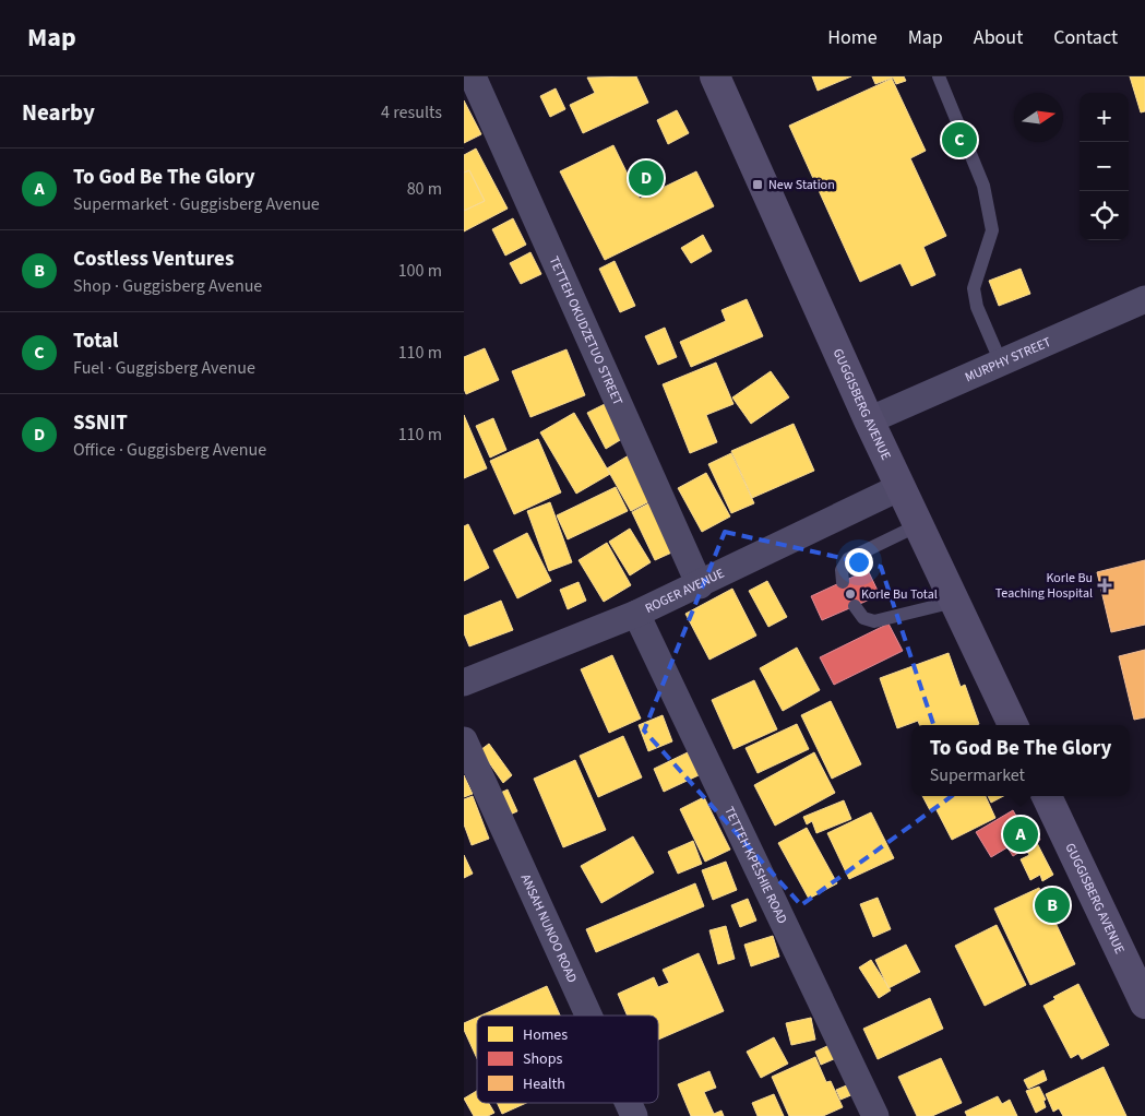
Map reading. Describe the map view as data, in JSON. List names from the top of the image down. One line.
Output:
{"streets":{"main road":["GUGGISBERG AVENUE"],"street":["TETTEH OKUDZETUO STREET","MURPHY STREET","ROGER AVENUE","TETTEH KPESHIE ROAD","ANSAH NUNOO ROAD"]},"crossings":[["TETTEH OKUDZETUO STREET","ROGER AVENUE"],["MURPHY STREET","GUGGISBERG AVENUE"],["GUGGISBERG AVENUE","ROGER AVENUE"],["ROGER AVENUE","TETTEH KPESHIE ROAD"]],"places":{"transit":["New Station"],"health":["Korle Bu Teaching Hospital"],"other":["Korle Bu Total"]},"legend":["Homes","Shops","Health"],"north":"right","page":{"header":"Map","nav":["Home","Map","About","Contact"],"heading":["Nearby","4 results"],"map_buttons":["+","−"],"pins":["C","D","A","B"],"list":[{"mark":"A","name":"To God Be The Glory","note":"Supermarket · Guggisberg Avenue","value":"80 m"},{"mark":"B","name":"Costless Ventures","note":"Shop · Guggisberg Avenue","value":"100 m"},{"mark":"C","name":"Total","note":"Fuel · Guggisberg Avenue","value":"110 m"},{"mark":"D","name":"SSNIT","note":"Office · Guggisberg Avenue","value":"110 m"}],"popup":["To God Be The Glory","Supermarket"]}}
